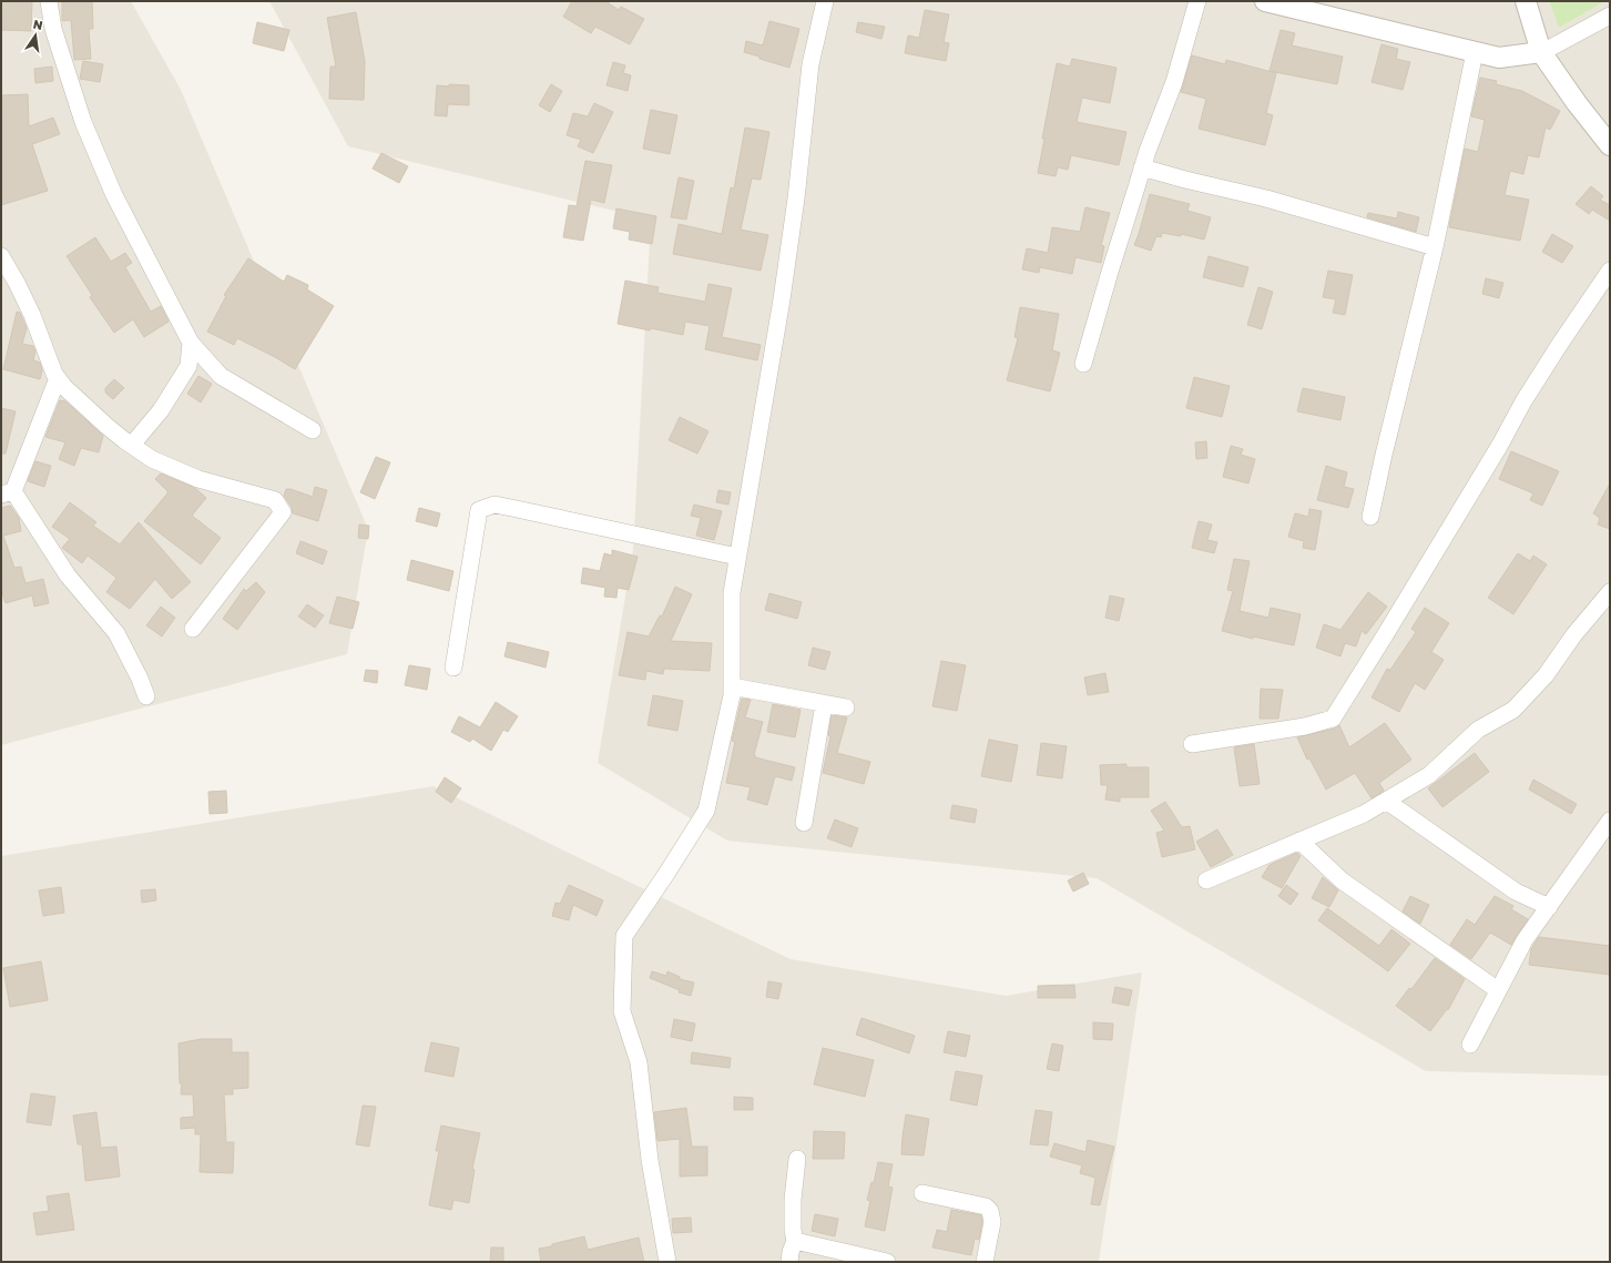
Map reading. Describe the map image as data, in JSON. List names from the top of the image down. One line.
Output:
{"north":"top"}
